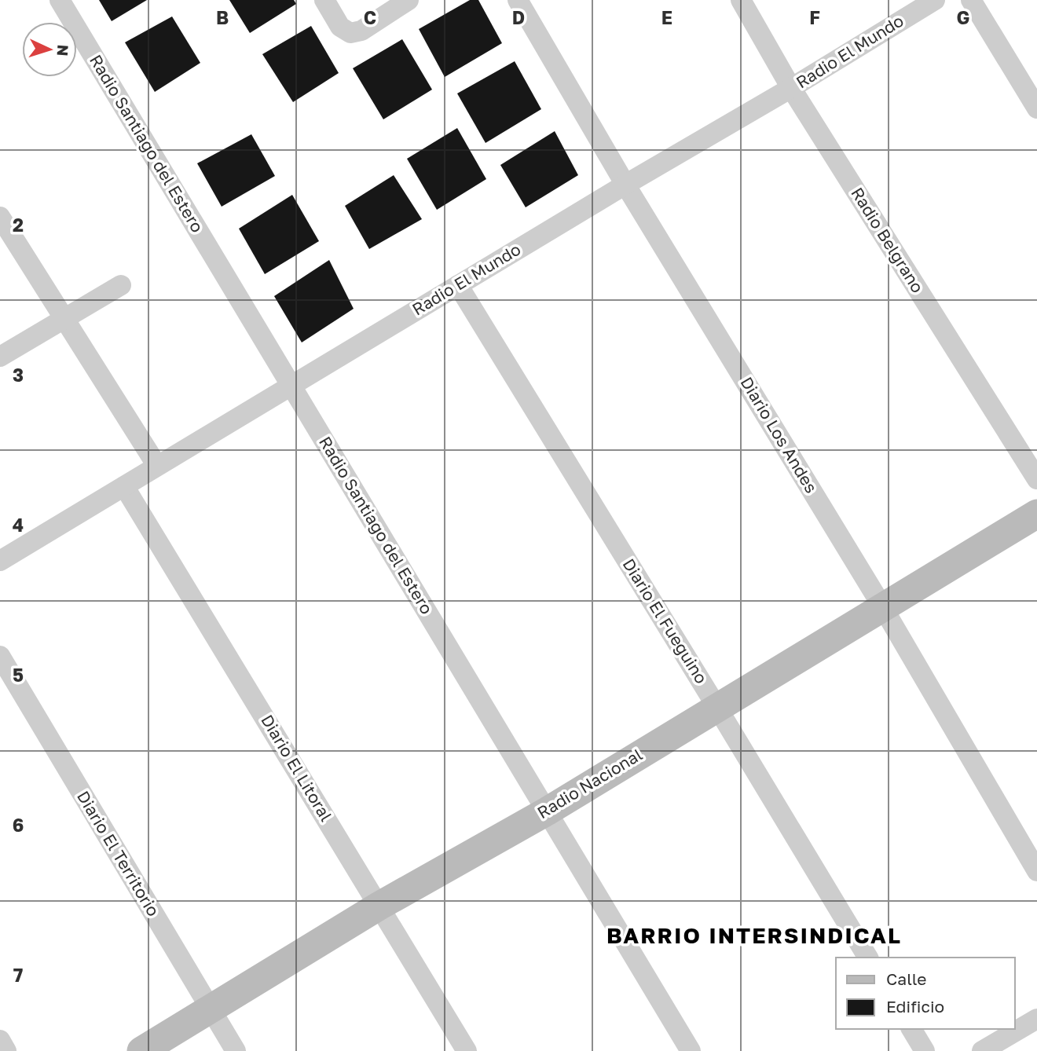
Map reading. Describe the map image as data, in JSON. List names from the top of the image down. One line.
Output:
{"streets":{"street":["Radio El Mundo","Radio Santiago del Estero","Radio Belgrano","Diario Los Andes","Diario El Fueguino","Diario El Litoral","Radio Nacional","Diario El Territorio"]},"crossings":[["Radio El Mundo","Radio Santiago del Estero"],["Radio El Mundo","Radio Belgrano"],["Radio El Mundo","Diario Los Andes"],["Radio El Mundo","Diario El Fueguino"],["Radio El Mundo","Diario El Litoral"],["Radio Santiago del Estero","Radio Nacional"],["Diario Los Andes","Radio Nacional"],["Diario El Fueguino","Radio Nacional"],["Diario El Litoral","Radio Nacional"],["Radio Nacional","Diario El Territorio"]],"districts":["BARRIO INTERSINDICAL"],"legend":["Calle","Edificio"],"north":"right","grid":{"columns":["B","C","D","E","F","G"],"rows":["2","3","4","5","6","7"]}}
